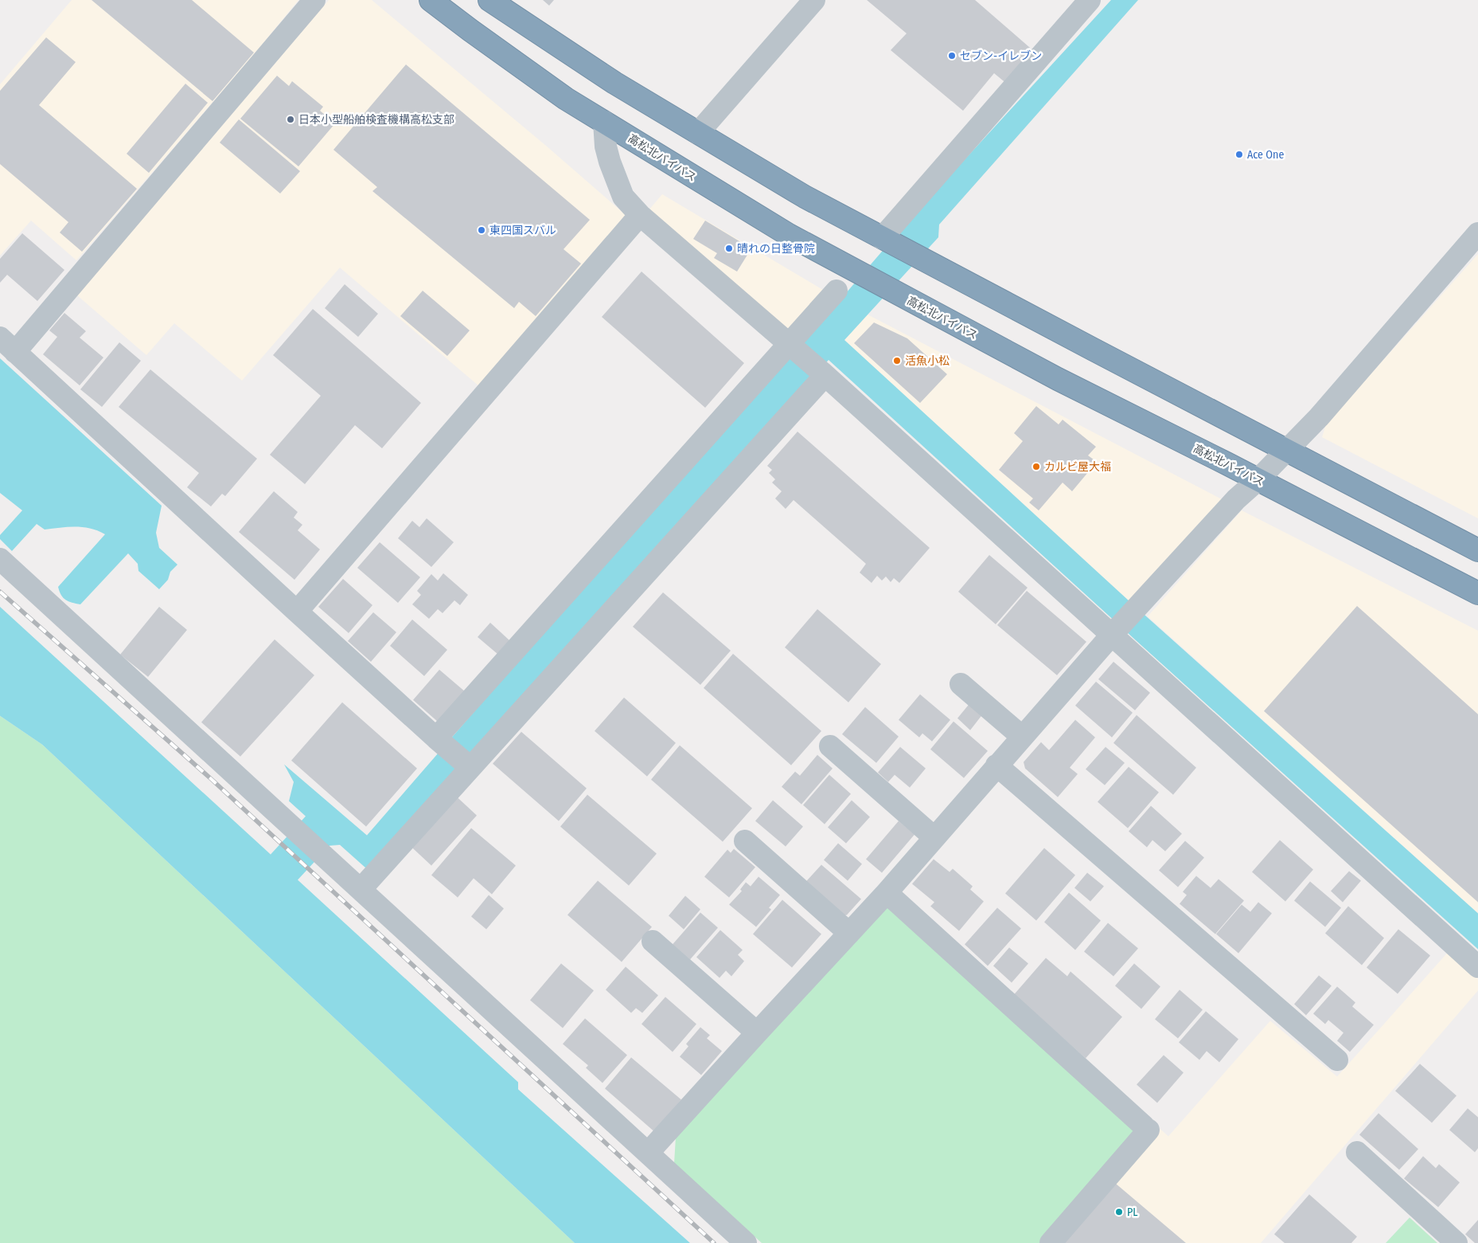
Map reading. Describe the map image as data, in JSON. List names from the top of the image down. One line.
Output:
{"streets":{"highway":["高松北バイパス"]},"places":["セブン-イレブン","日本小型船舶検査機構高松支部","Ace One","東四国スバル","晴れの日整骨院","活魚小松","カルビ屋大福","PL"]}
